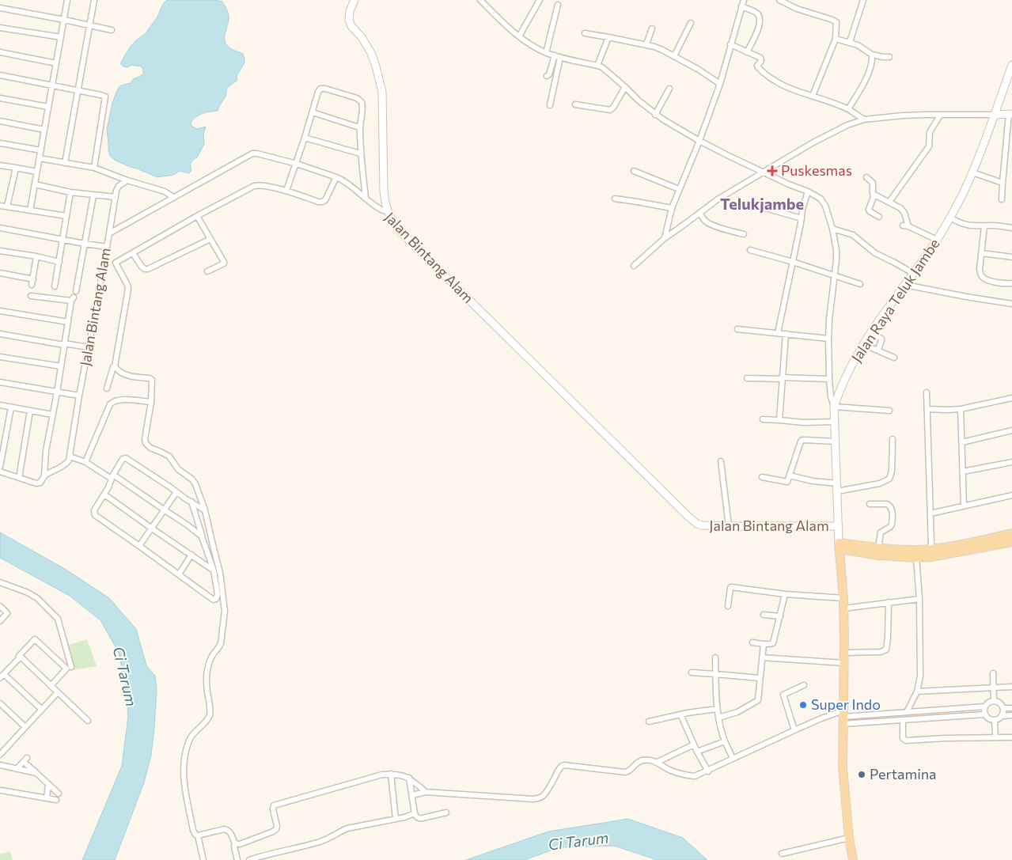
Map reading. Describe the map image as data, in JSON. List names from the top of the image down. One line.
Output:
{"streets":{"street":["Jalan Bintang Alam","Jalan Raya Teluk Jambe"]},"crossings":[["Jalan Bintang Alam","Jalan Raya Teluk Jambe"]],"districts":["Telukjambe"],"water":["Ci Tarum"],"places":{"health":["Puskesmas"],"other":["Super Indo","Pertamina"]}}
